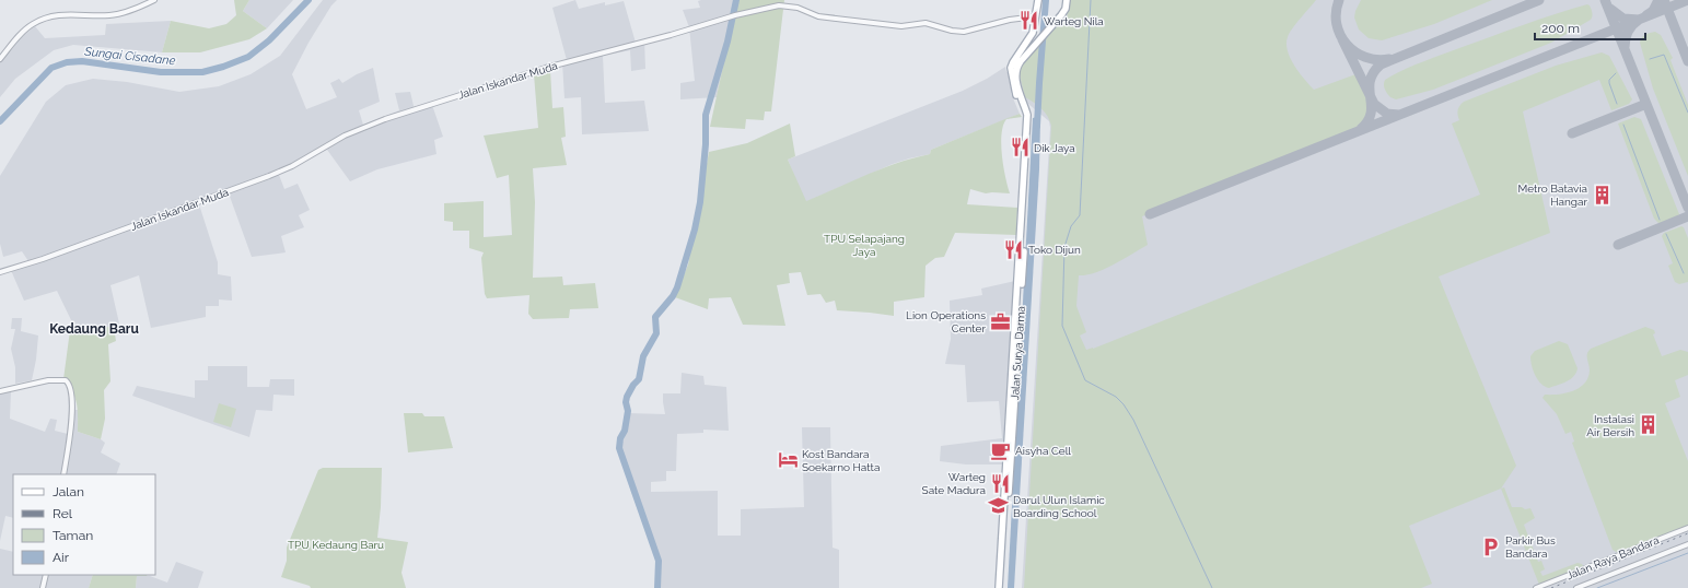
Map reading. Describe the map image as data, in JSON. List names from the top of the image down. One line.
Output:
{"streets":{"main road":["Jalan Surya Darma"],"street":["Jalan Iskandar Muda","Jalan Raya Bandara"]},"crossings":[["Jalan Iskandar Muda","Jalan Surya Darma"]],"districts":["Kedaung Baru"],"water":["Sungai Cisadane"],"parks":["TPU Selapajang Jaya","TPU Kedaung Baru"],"places":{"restaurant":["Warteg Nila","Dik Jaya","Toko Dijun","Warteg Sate Madura"],"building":["Metro Batavia Hangar","Instalasi Air Bersih"],"office":["Lion Operations Center"],"cafe":["Aisyha Cell"],"hotel":["Kost Bandara Soekarno Hatta"],"school or university":["Darul Ulun Islamic Boarding School"],"parking":["Parkir Bus Bandara"]},"legend":["Jalan","Rel","Taman","Air"],"scale_bar":"200 m"}
